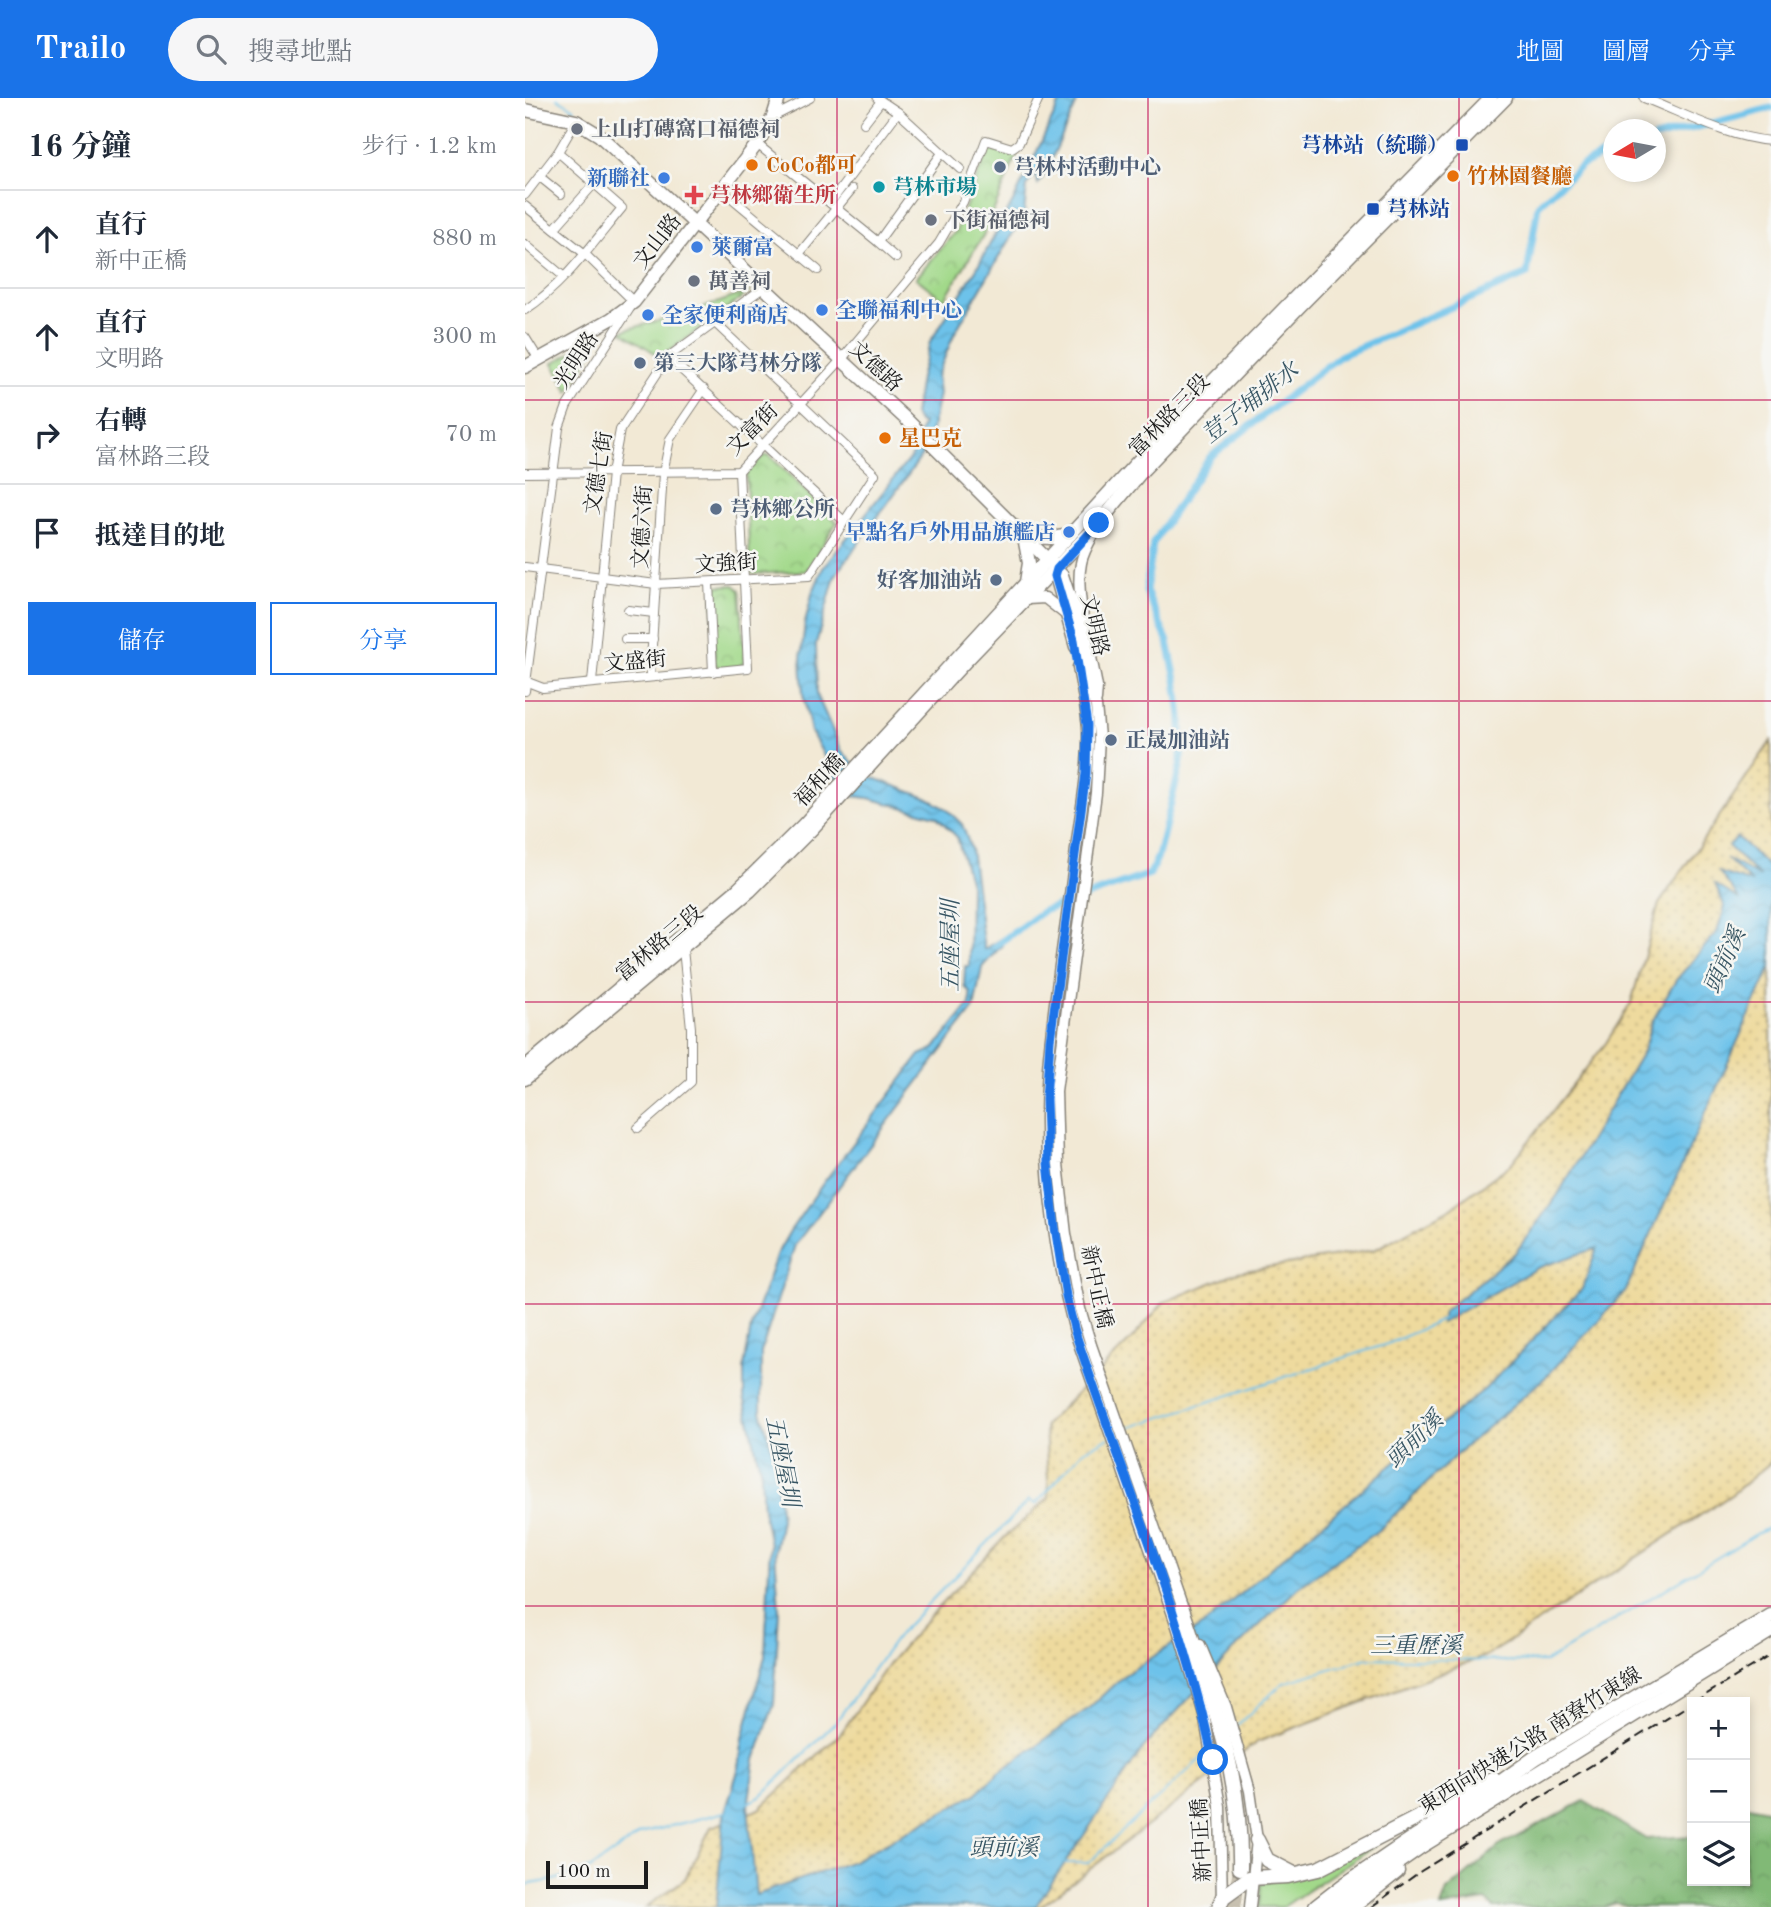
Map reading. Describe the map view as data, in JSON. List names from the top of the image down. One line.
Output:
{"streets":{"highway":["東西向快速公路 南寮竹東線"],"main road":["文山路","文德路","富林路三段","福和橋"],"street":["光明路","文富街","文德七街","文德六街","文強街","文明路","文盛街","新中正橋"]},"crossings":[["文山路","光明路"],["文山路","文德路"],["光明路","文富街"],["光明路","文強街"],["光明路","文盛街"],["文德路","文富街"],["文德路","文德七街"],["富林路三段","文明路"],["富林路三段","福和橋"],["文富街","文德七街"],["文富街","文德六街"],["文富街","文強街"],["文德七街","文強街"],["文德七街","文盛街"],["文德六街","文強街"],["文德六街","文盛街"],["文強街","文盛街"],["文明路","新中正橋"]],"water":["荳子埔排水","五座屋圳","頭前溪","三重歷溪"],"places":{"other":["上山打磚窩口福德祠","CoCo都可","芎林村活動中心","竹林園餐廳","新聯社","芎林市場","下街福德祠","萊爾富","萬善祠","全聯福利中心","全家便利商店","第三大隊芎林分隊","星巴克","芎林鄉公所","早點名戶外用品旗艦店","好客加油站","正晟加油站"],"transit":["芎林站（統聯）","芎林站"],"health":["芎林鄉衛生所"]},"scale_bar":"100 m","north":"left","page":{"header":"Trailo","search":"搜尋地點","nav":["地圖","圖層","分享"],"heading":["16 分鐘","步行 · 1.2 km"],"list":[["直行","新中正橋","880 m"],["直行","文明路","300 m"],["右轉","富林路三段","70 m"],"抵達目的地"],"buttons":["儲存","分享"],"map_buttons":["+","−"],"scale":"100 m"}}
